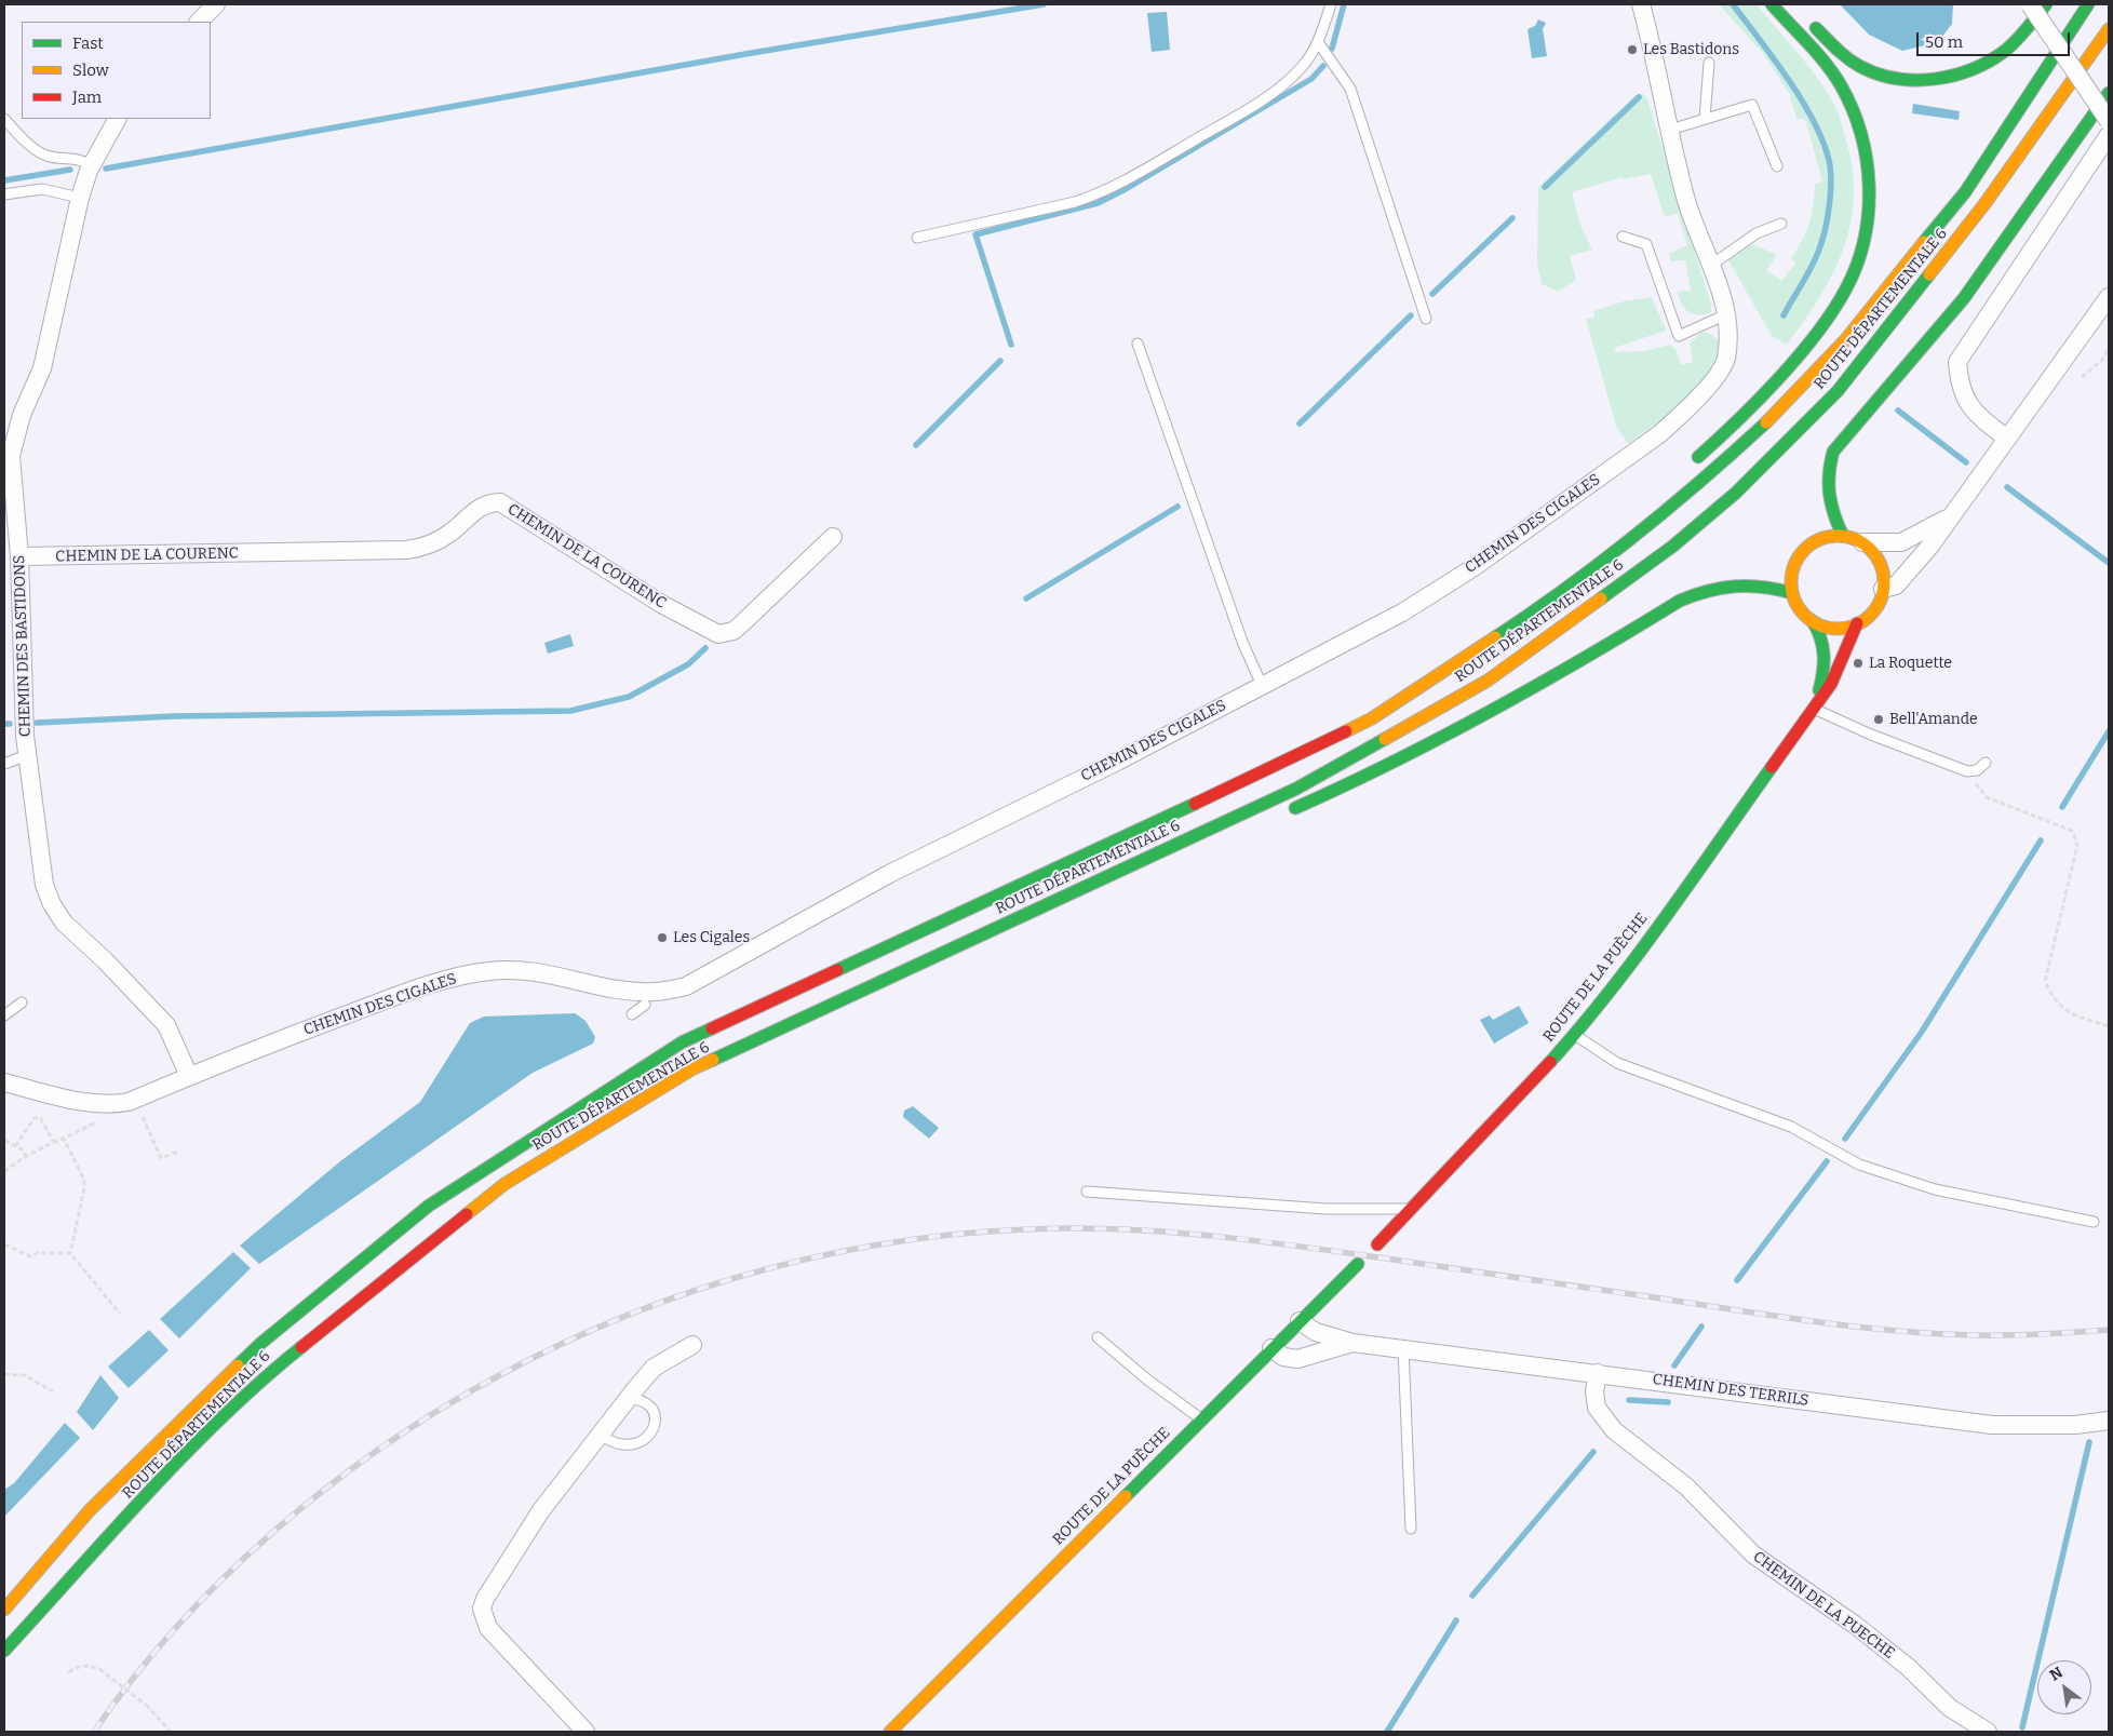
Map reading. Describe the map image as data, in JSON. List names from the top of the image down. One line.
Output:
{"streets":{"main road":["ROUTE DÉPARTEMENTALE 6","ROUTE DE LA PUÈCHE"],"street":["CHEMIN DES CIGALES","CHEMIN DE LA COURENC","CHEMIN DES BASTIDONS","CHEMIN DES TERRILS","CHEMIN DE LA PUECHE"]},"crossings":[["CHEMIN DES CIGALES","CHEMIN DES BASTIDONS"],["CHEMIN DE LA COURENC","CHEMIN DES BASTIDONS"],["ROUTE DE LA PUÈCHE","CHEMIN DES TERRILS"],["CHEMIN DES TERRILS","CHEMIN DE LA PUECHE"]],"places":["Les Bastidons","La Roquette","Bell'Amande","Les Cigales"],"legend":["Fast","Slow","Jam"],"scale_bar":"50 m","north":"top left"}
